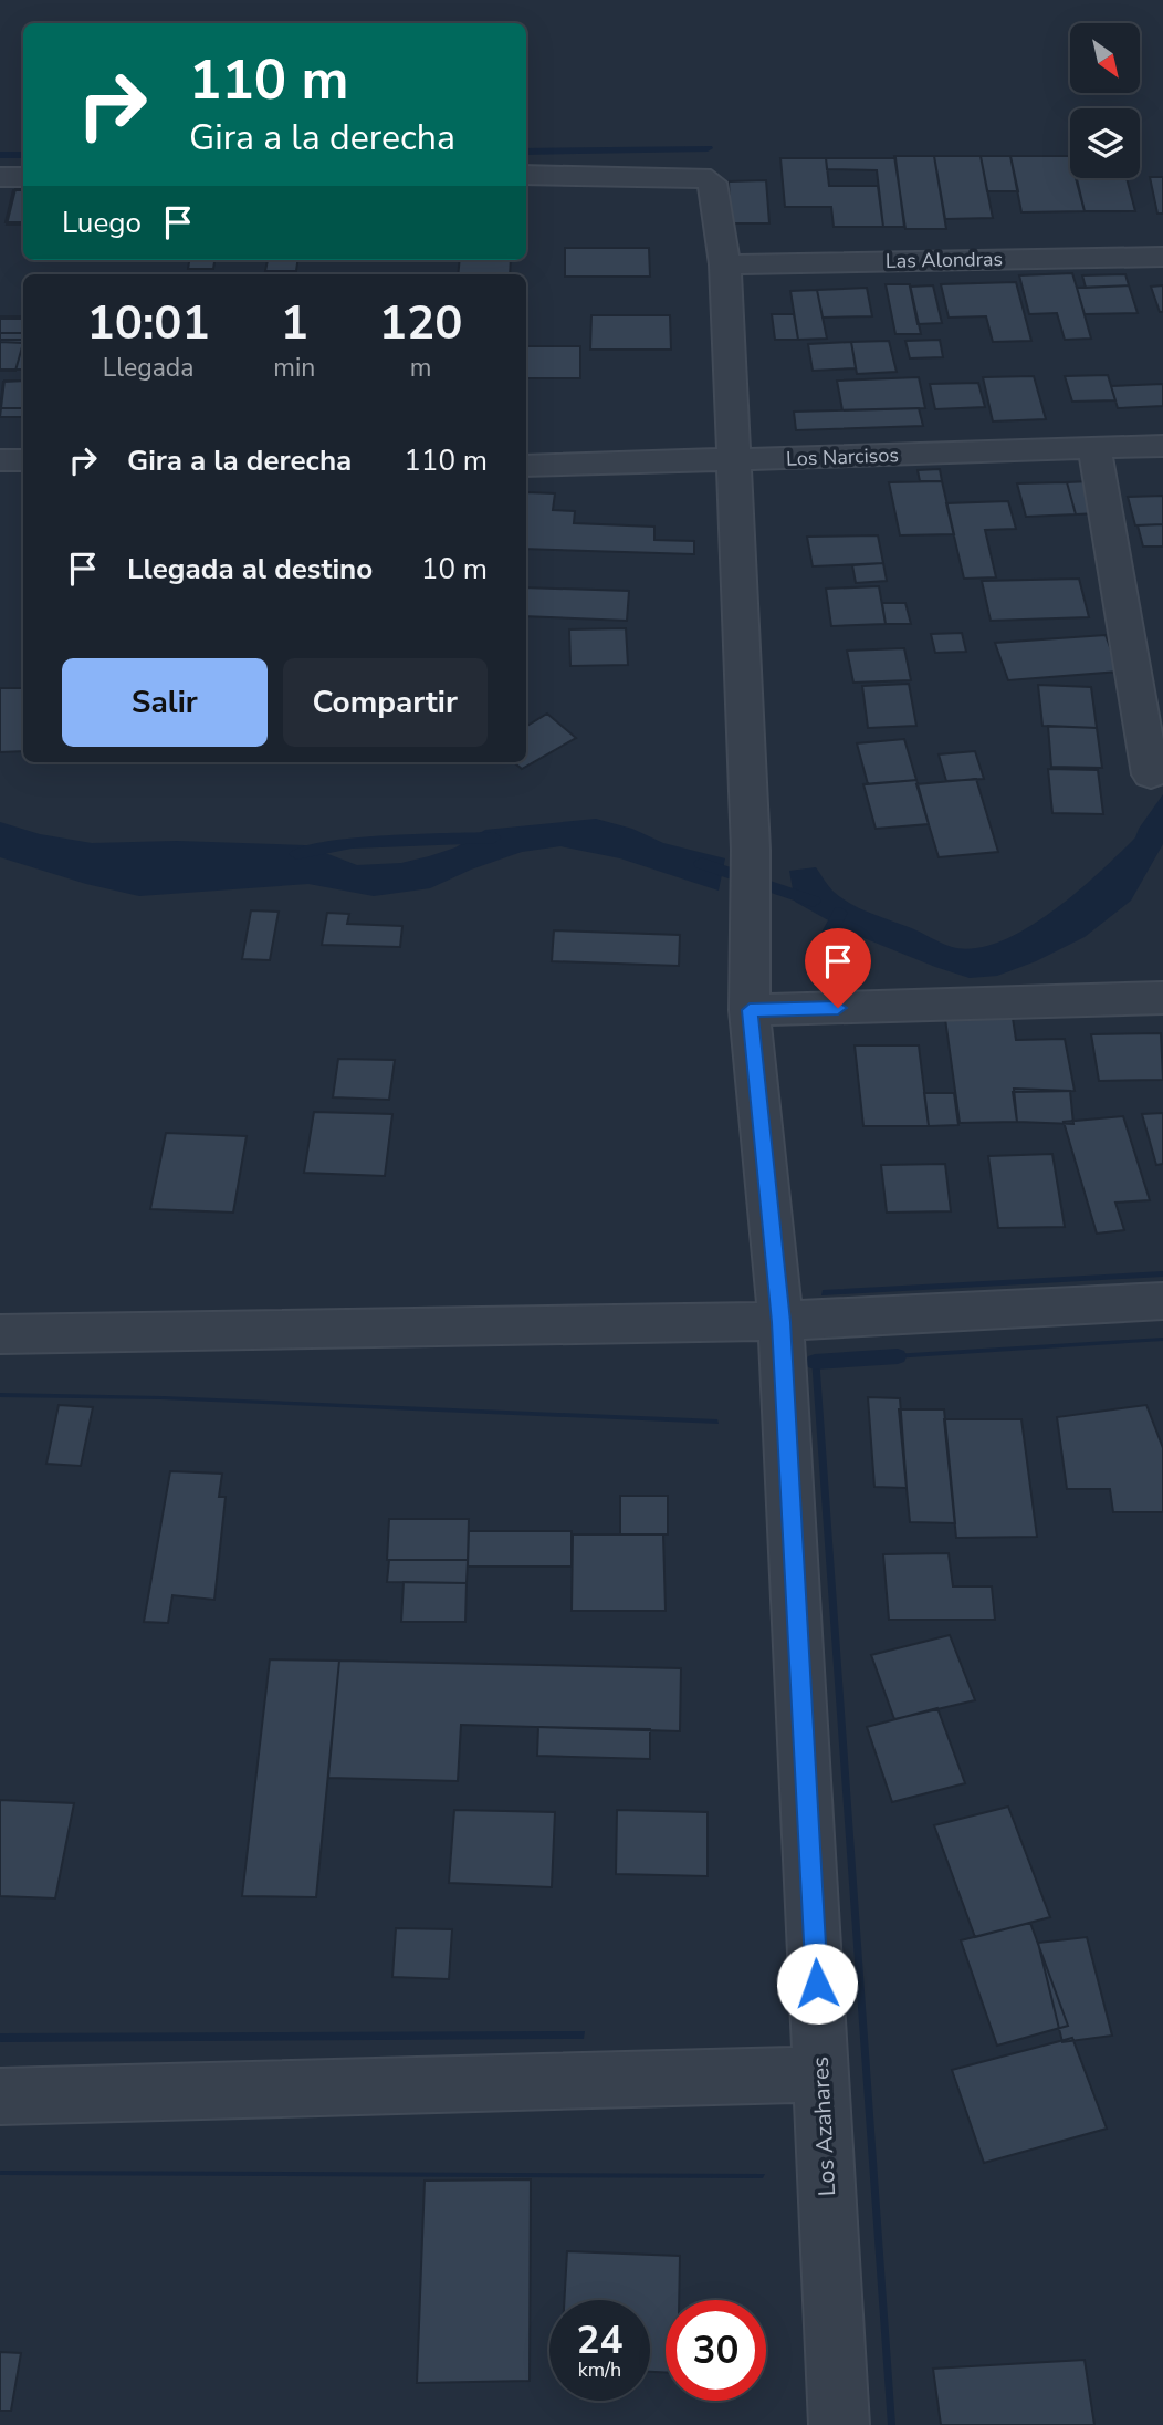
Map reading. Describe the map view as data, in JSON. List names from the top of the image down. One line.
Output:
{"streets":{"street":["Las Alondras","Los Narcisos","Los Azahares"]},"crossings":[["Las Alondras","Los Azahares"],["Los Narcisos","Los Azahares"]],"north":"bottom right","page":{"turn":["110 m","Gira a la derecha"],"then":"Luego","eta":["10:01","Llegada","1","min","120","m"],"list":[{"name":"Gira a la derecha","value":"110 m"},{"name":"Llegada al destino","value":"10 m"}],"buttons":["Salir","Compartir"],"speed":"24 km/h","limit":"30"}}
